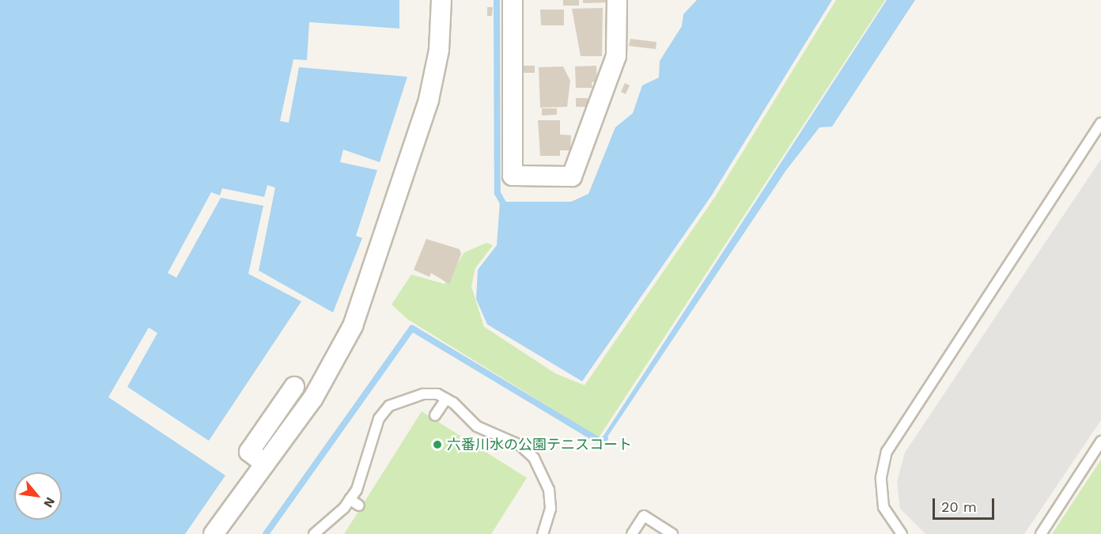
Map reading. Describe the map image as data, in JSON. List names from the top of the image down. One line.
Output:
{"places":["六番川水の公園テニスコート"],"scale_bar":"20 m","north":"bottom right"}
